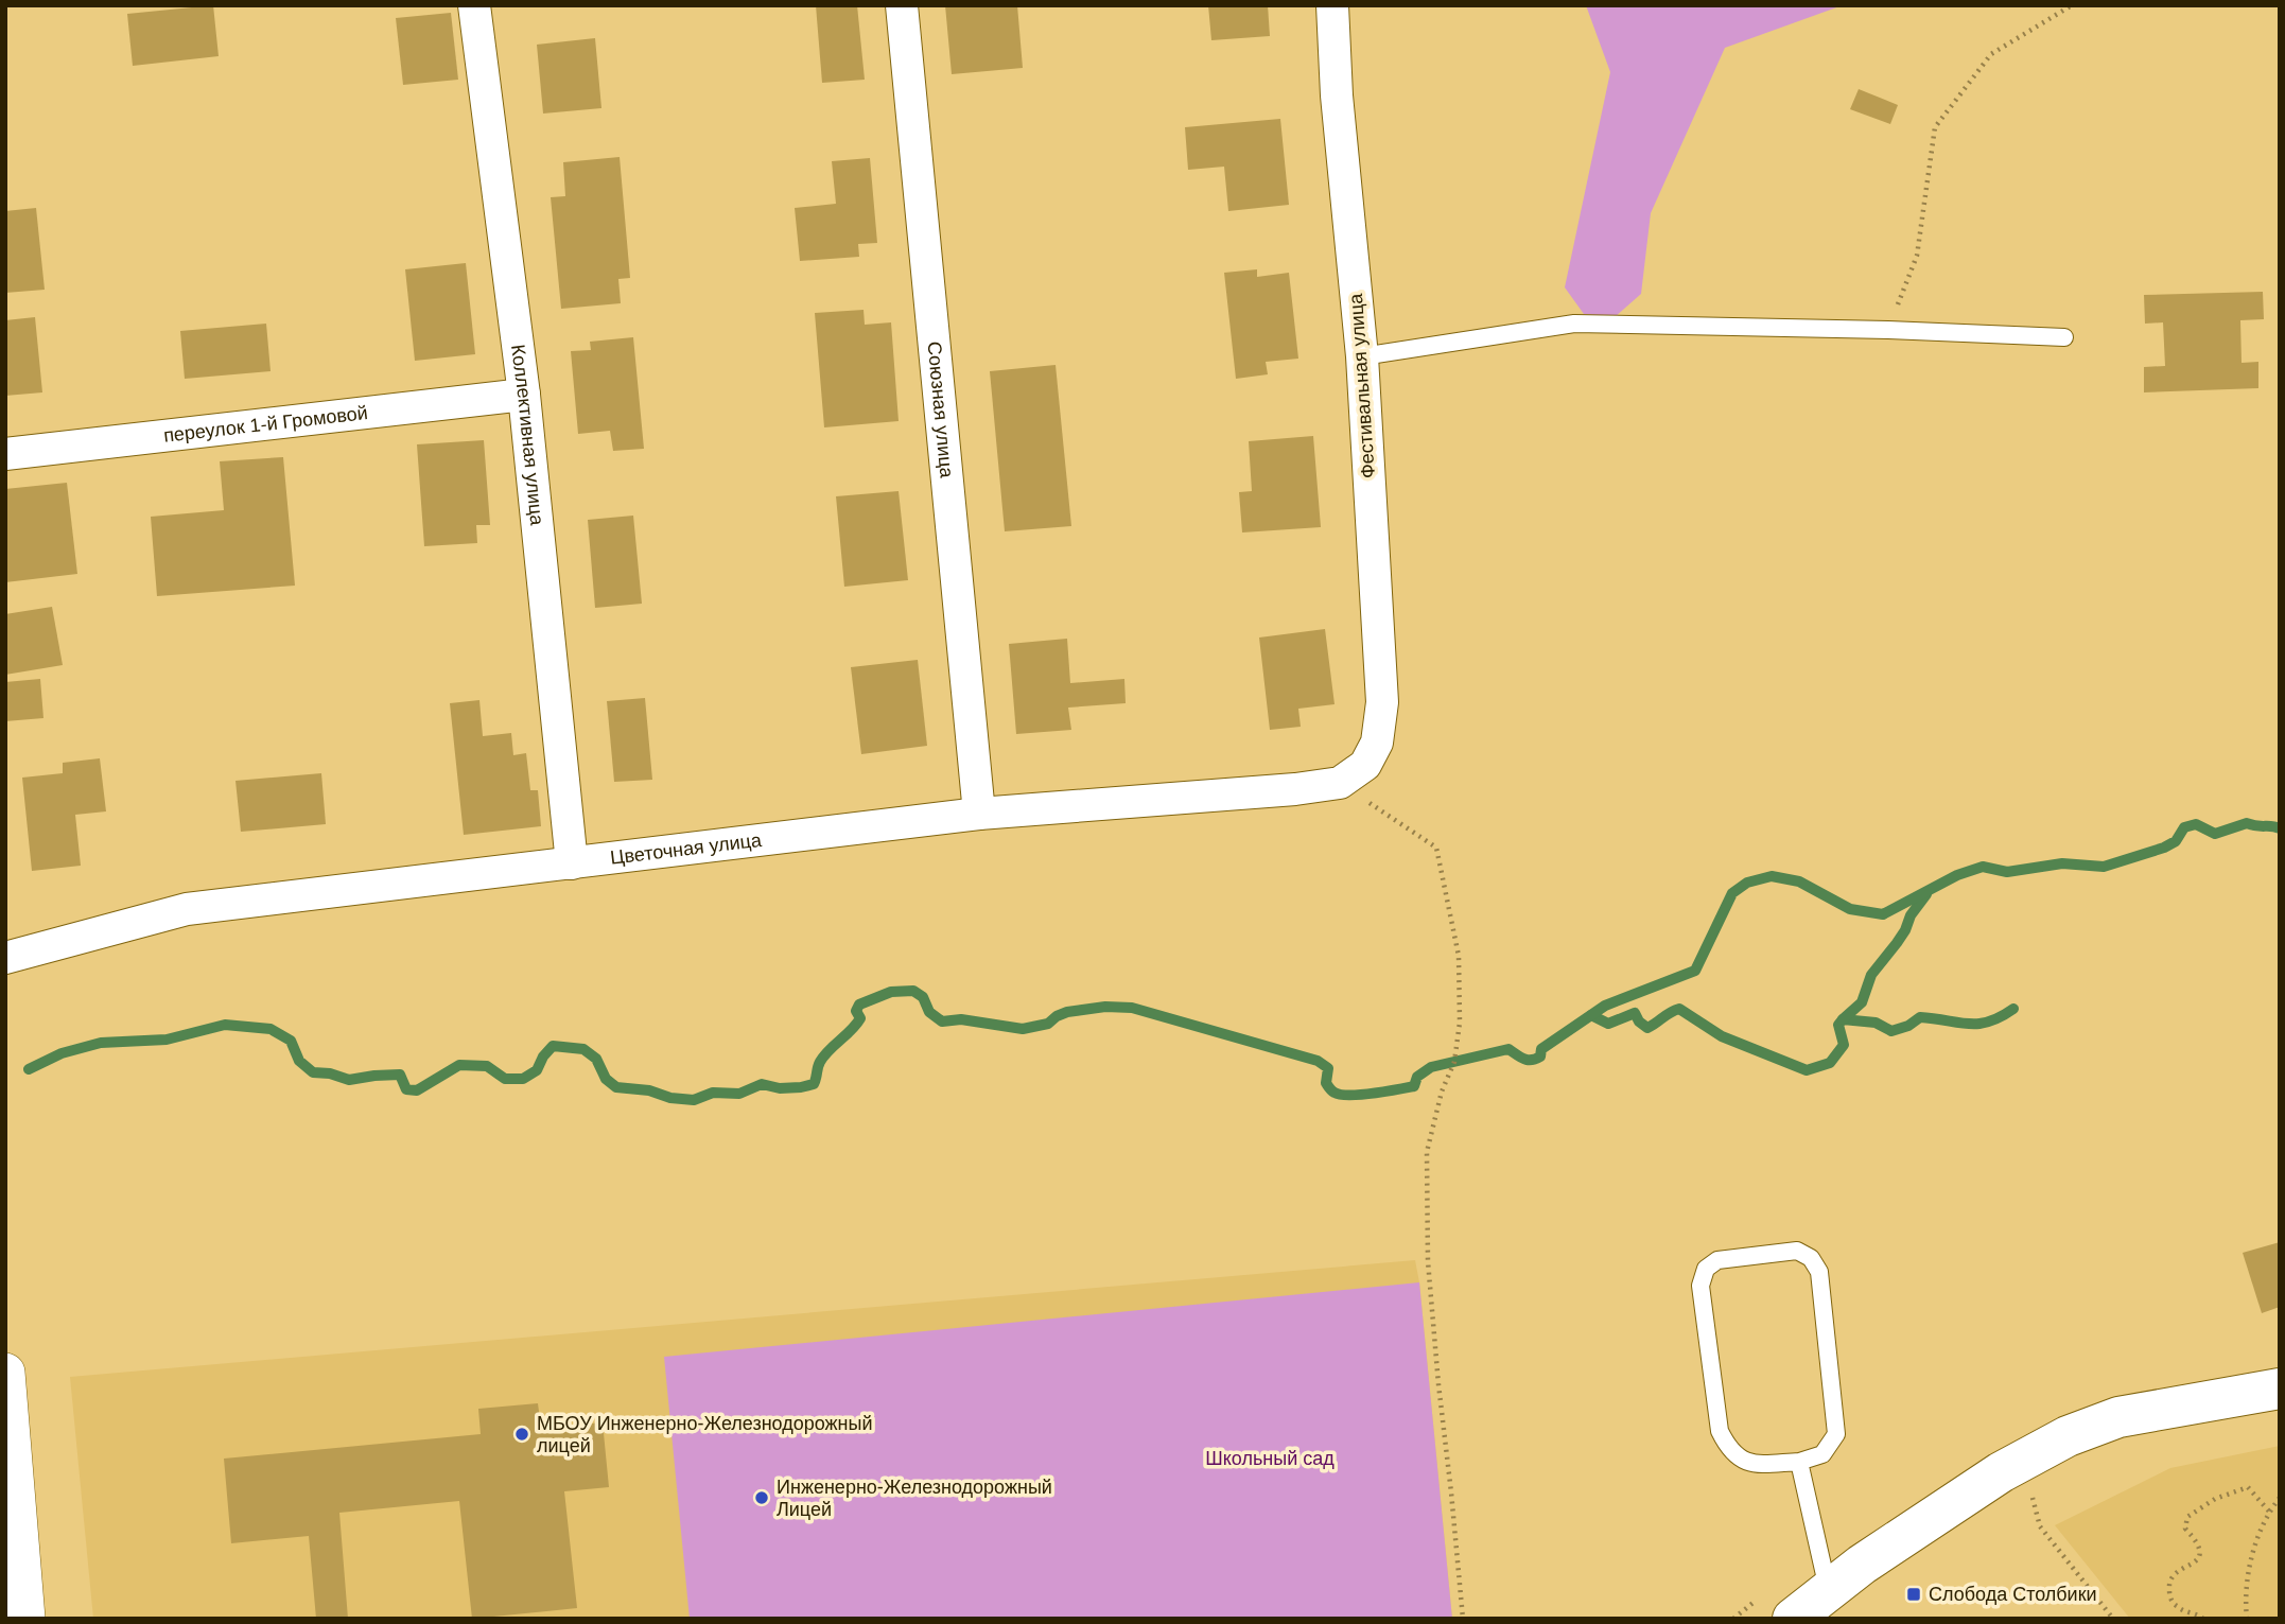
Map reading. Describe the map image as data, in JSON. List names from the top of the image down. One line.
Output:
{"streets":{"street":["Фестивальная улица","Союзная улица","переулок 1-й Громовой","Коллективная улица","Цветочная улица"]},"crossings":[["Фестивальная улица","Цветочная улица"],["Союзная улица","Цветочная улица"],["переулок 1-й Громовой","Коллективная улица"],["Коллективная улица","Цветочная улица"]],"parks":["Школьный сад"],"places":{"other":["МБОУ Инженерно-Железнодорожный лицей","Инженерно-Железнодорожный Лицей"],"transit":["Слобода Столбики"]}}
